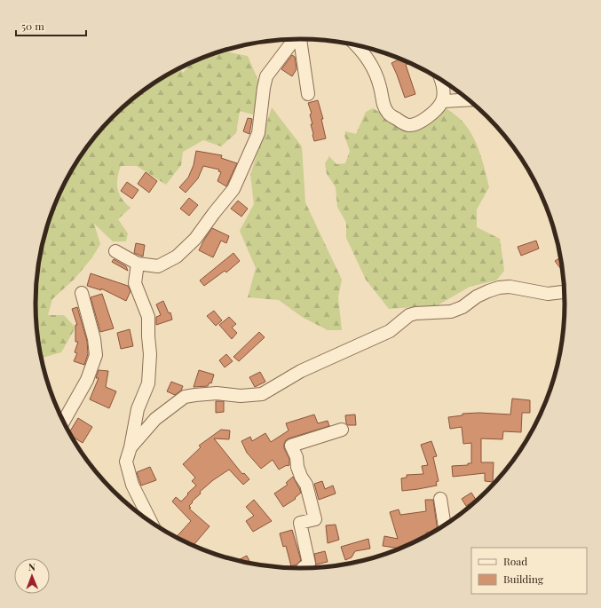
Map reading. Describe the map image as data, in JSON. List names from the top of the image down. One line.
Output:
{"legend":["Road","Building"],"scale_bar":"50 m","north":"top"}
